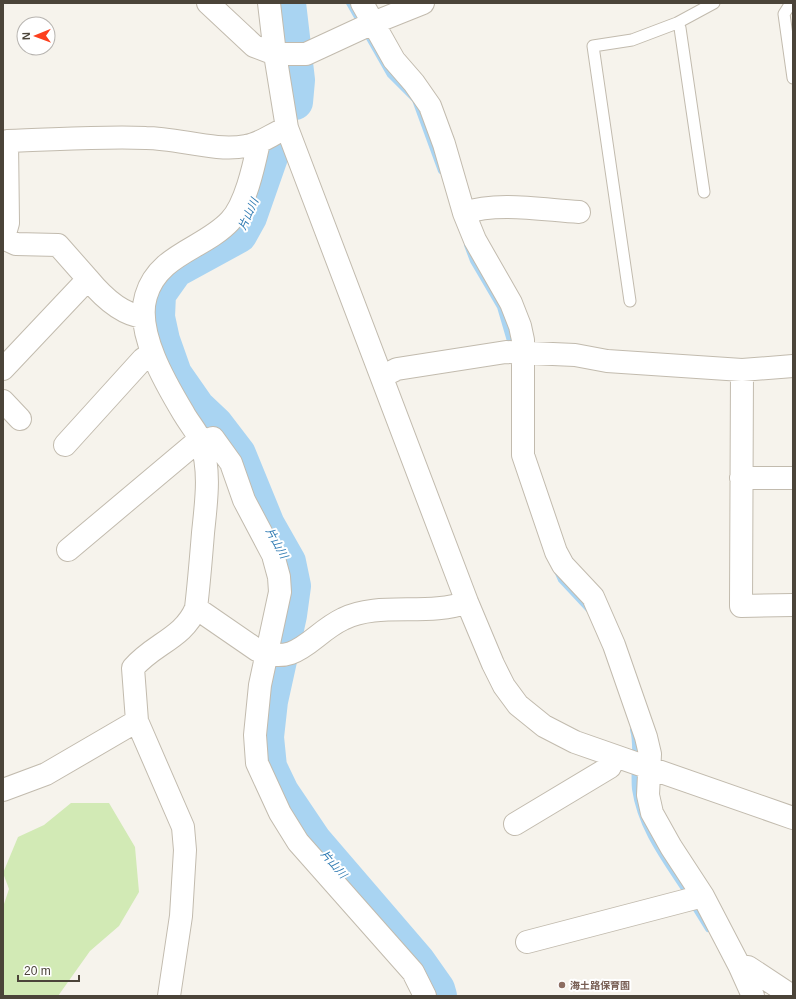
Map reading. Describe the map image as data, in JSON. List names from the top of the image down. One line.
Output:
{"water":["片山川"],"places":["海土路保育園"],"scale_bar":"20 m","north":"left"}
